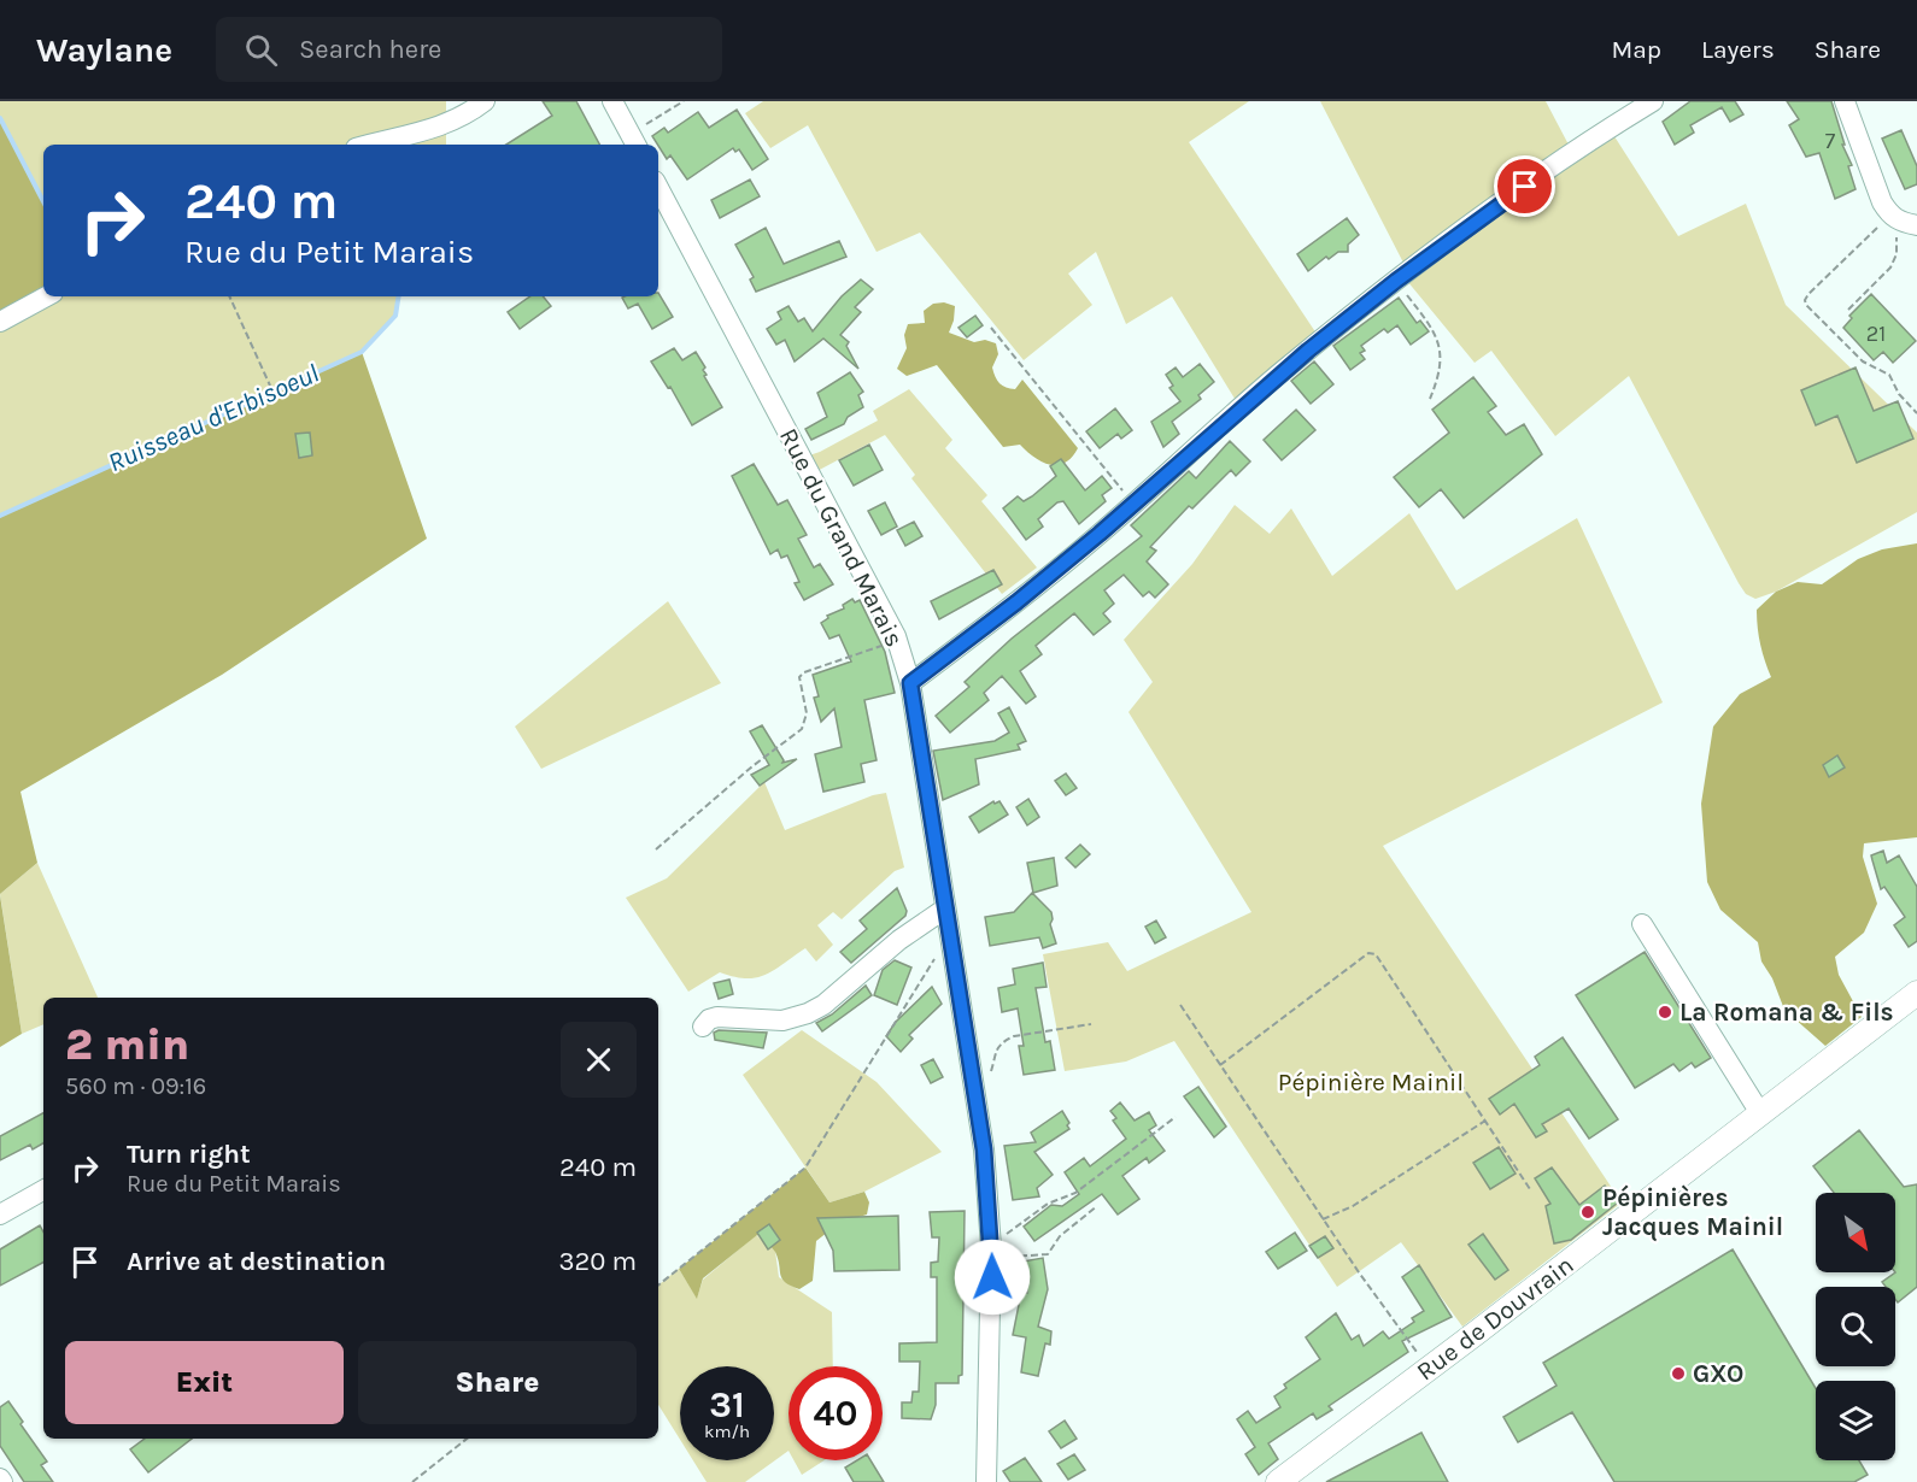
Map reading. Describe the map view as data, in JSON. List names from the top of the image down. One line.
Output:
{"streets":{"main road":["Rue de Douvrain"],"street":["Rue du Grand Marais"]},"water":["Ruisseau d'Erbisoeul"],"parks":["Pépinière Mainil"],"places":["La Romana & Fils","Pépinières Jacques Mainil","GXO"],"house_numbers":["7","21"],"north":"bottom right","page":{"header":"Waylane","search":"Search here","nav":["Map","Layers","Share"],"turn":["240 m","Rue du Petit Marais"],"heading":["2 min","560 m · 09:16"],"list":[{"name":"Turn right","note":"Rue du Petit Marais","value":"240 m"},{"name":"Arrive at destination","value":"320 m"}],"buttons":["Exit","Share"],"speed":"31 km/h","limit":"40"}}
